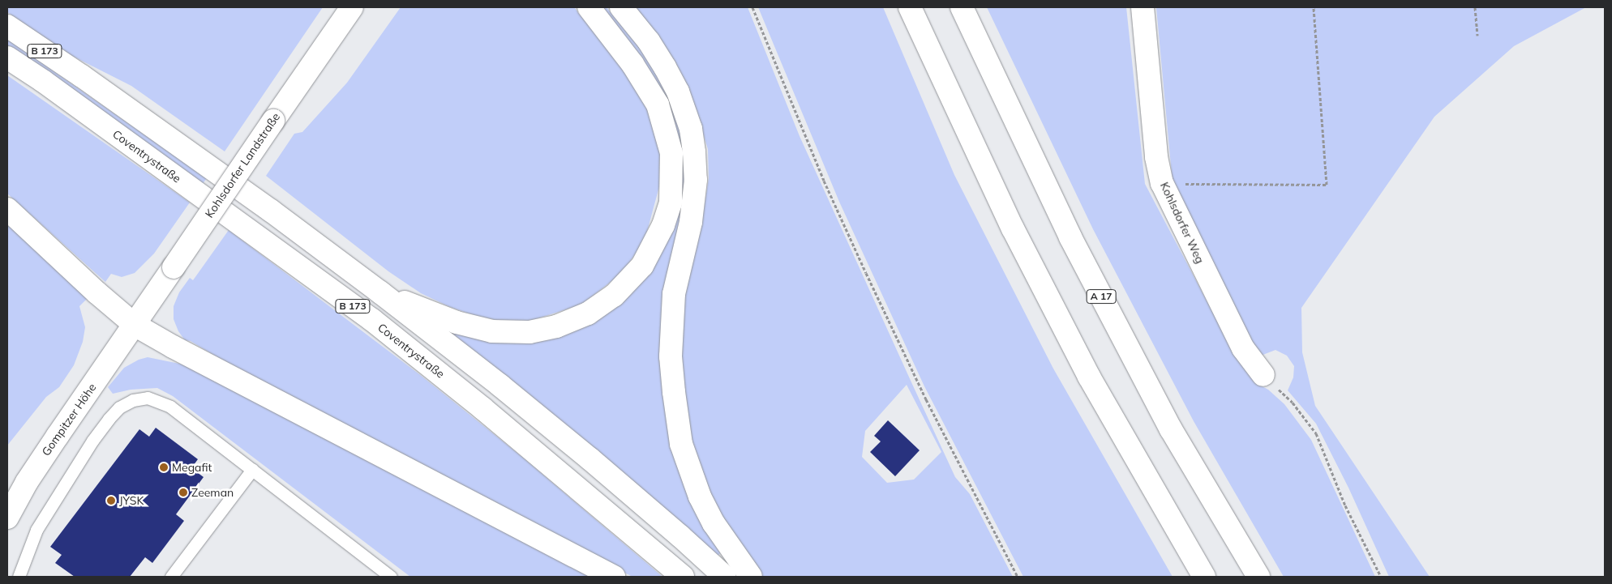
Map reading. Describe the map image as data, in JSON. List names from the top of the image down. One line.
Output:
{"streets":{"main road":["B 173","Coventrystraße","Kohlsdorfer Landstraße","Kohlsdorfer Weg","A 17","Gompitzer Höhe"]},"crossings":[["Kohlsdorfer Landstraße","Gompitzer Höhe"]],"places":["Megafit","Zeeman","JYSK"]}
